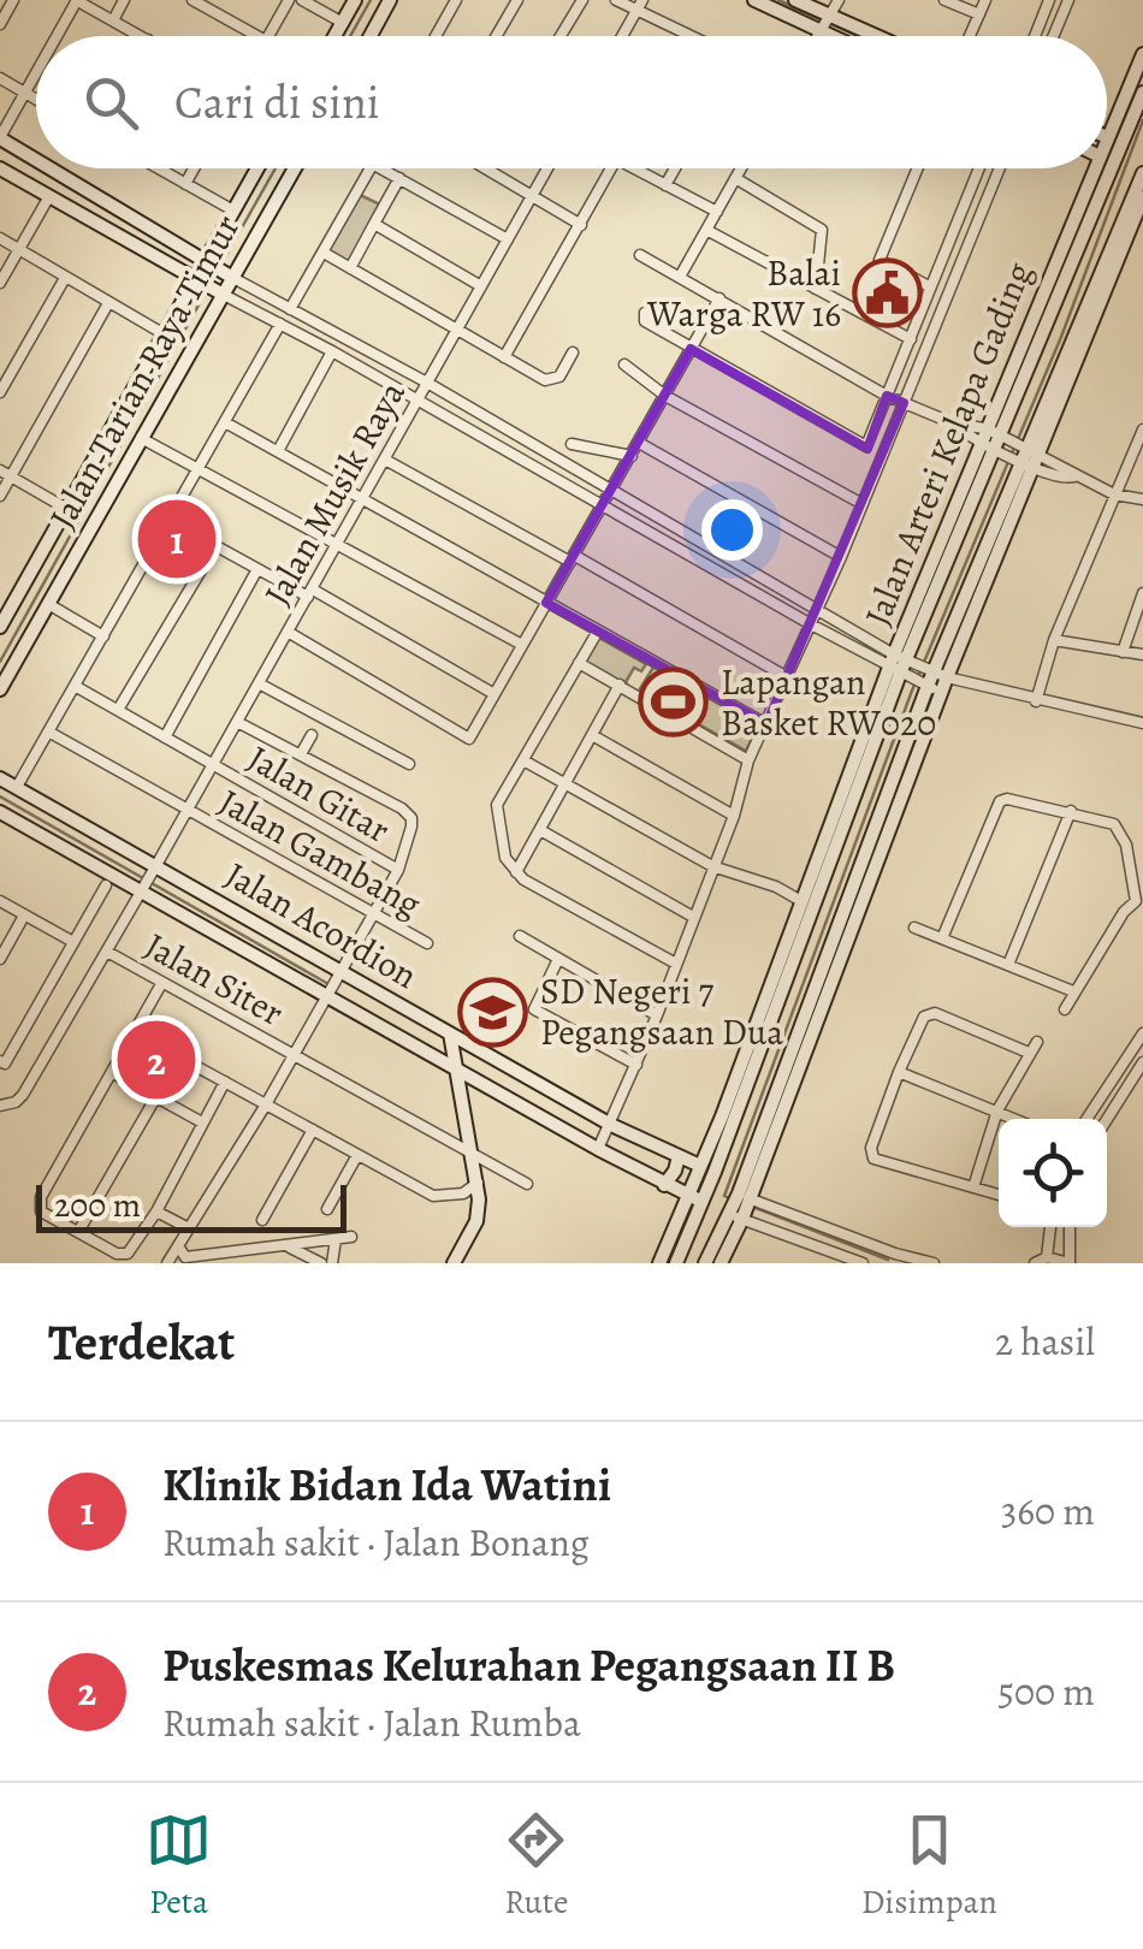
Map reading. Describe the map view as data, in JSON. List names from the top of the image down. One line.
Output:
{"streets":{"street":["Jalan Tarian Raya Timur","Jalan Arteri Kelapa Gading","Jalan Musik Raya","Jalan Gitar","Jalan Gambang","Jalan Acordion","Jalan Siter"]},"crossings":[["Jalan Arteri Kelapa Gading","Jalan Acordion"],["Jalan Musik Raya","Jalan Gitar"],["Jalan Musik Raya","Jalan Gambang"],["Jalan Musik Raya","Jalan Acordion"],["Jalan Musik Raya","Jalan Siter"]],"places":{"public building":["Balai Warga RW 16"],"sports":["Lapangan Basket RW020"],"school or university":["SD Negeri 7 Pegangsaan Dua"]},"scale_bar":"200 m","page":{"search":"Cari di sini","pins":["1","2"],"scale":"200 m","heading":["Terdekat","2 hasil"],"list":[{"mark":"1","name":"Klinik Bidan Ida Watini","note":"Rumah sakit · Jalan Bonang","value":"360 m"},{"mark":"2","name":"Puskesmas Kelurahan Pegangsaan II B","note":"Rumah sakit · Jalan Rumba","value":"500 m"}],"nav":["Peta","Rute","Disimpan"]}}
